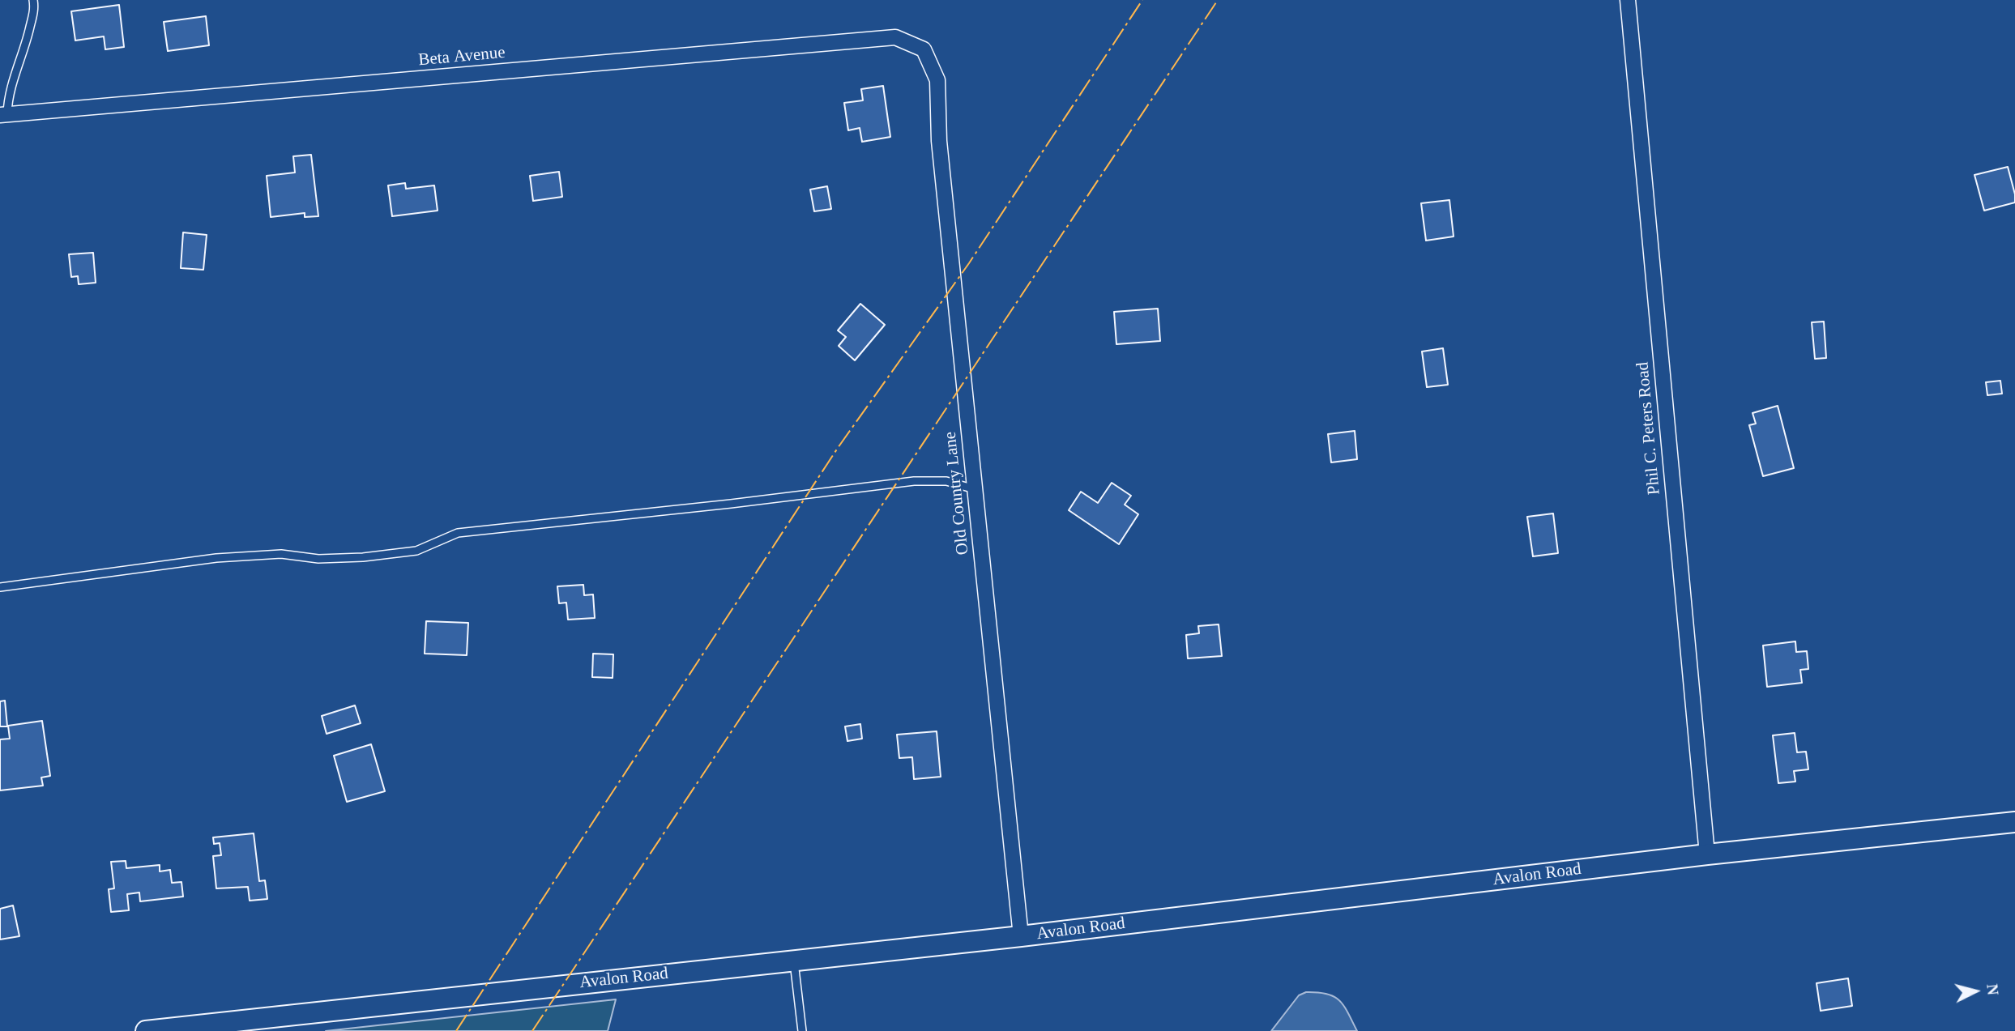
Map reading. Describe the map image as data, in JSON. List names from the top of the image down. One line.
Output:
{"streets":{"main road":["Avalon Road"],"street":["Beta Avenue","Phil C. Peters Road","Old Country Lane"]},"crossings":[["Beta Avenue","Old Country Lane"],["Phil C. Peters Road","Avalon Road"],["Old Country Lane","Avalon Road"]],"north":"right"}
